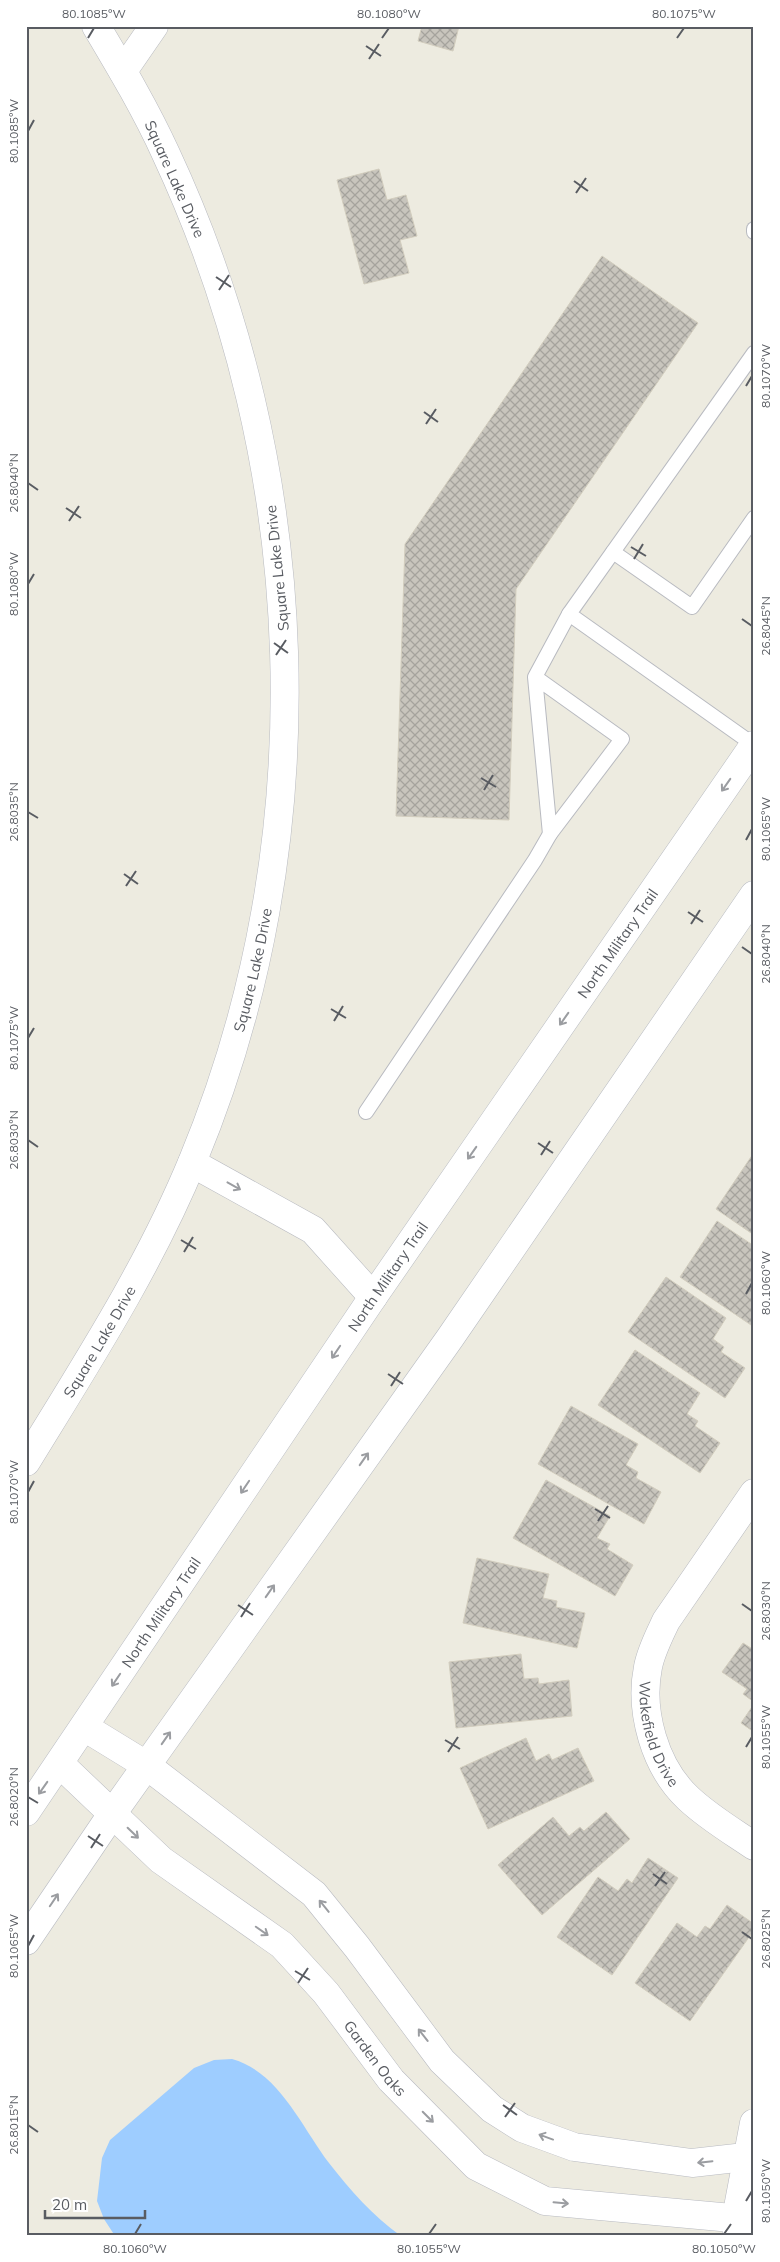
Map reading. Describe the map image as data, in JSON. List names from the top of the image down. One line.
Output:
{"streets":{"street":["Square Lake Drive","North Military Trail","Wakefield Drive","Garden Oaks"]},"crossings":[["North Military Trail","Garden Oaks"]],"scale_bar":"20 m","coordinates":["80.1085°W","80.1080°W","80.1075°W","80.1070°W","26.8040°N","26.8045°N","26.8035°N","80.1065°W","26.8030°N","80.1060°W","80.1055°W","26.8020°N","26.8025°N","26.8015°N","80.1050°W"]}
